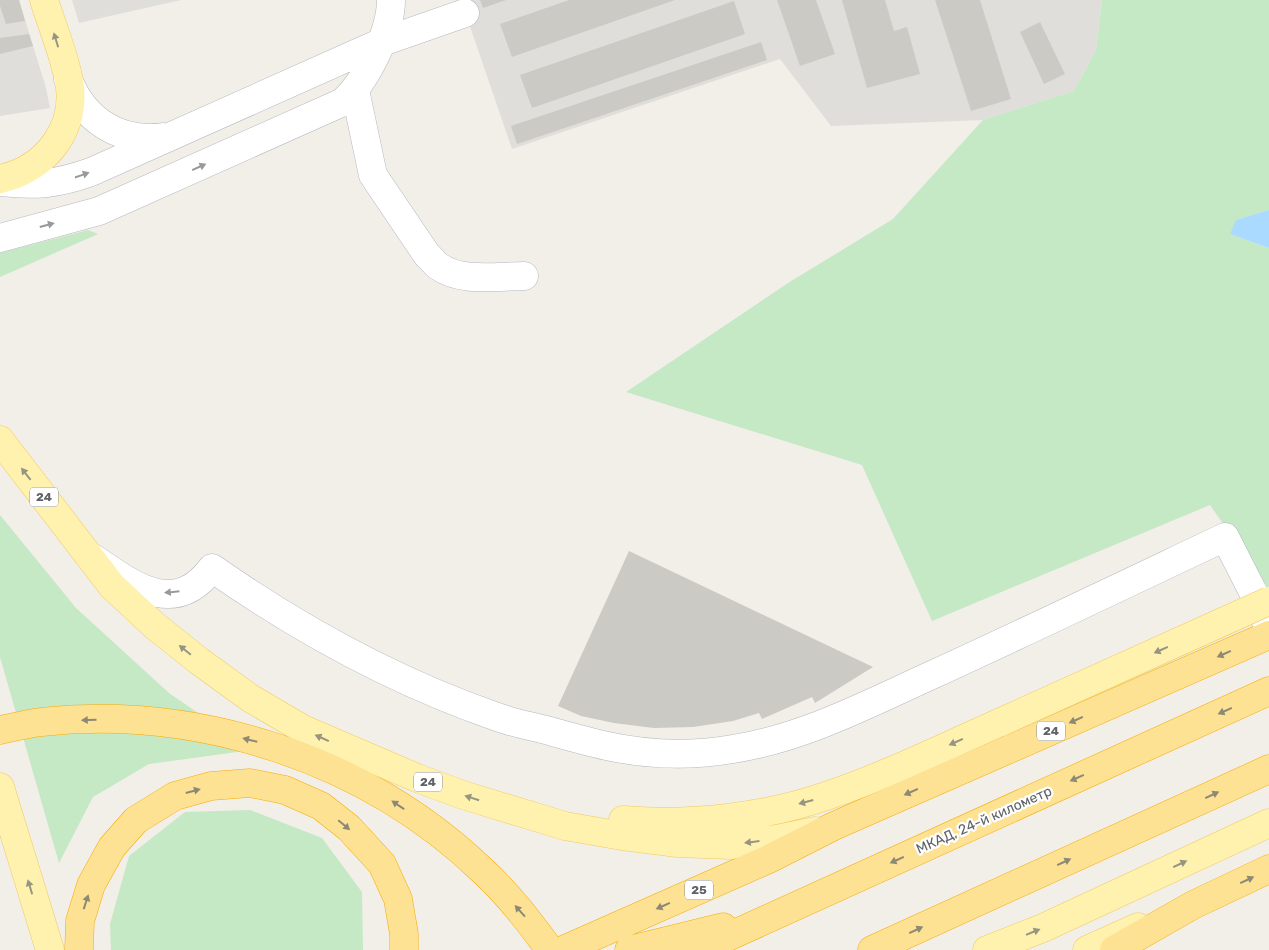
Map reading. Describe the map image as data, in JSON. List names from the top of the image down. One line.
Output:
{"streets":{"highway":["24","МКАД, 24-й километр","25"]},"crossings":[["24","25"]]}
